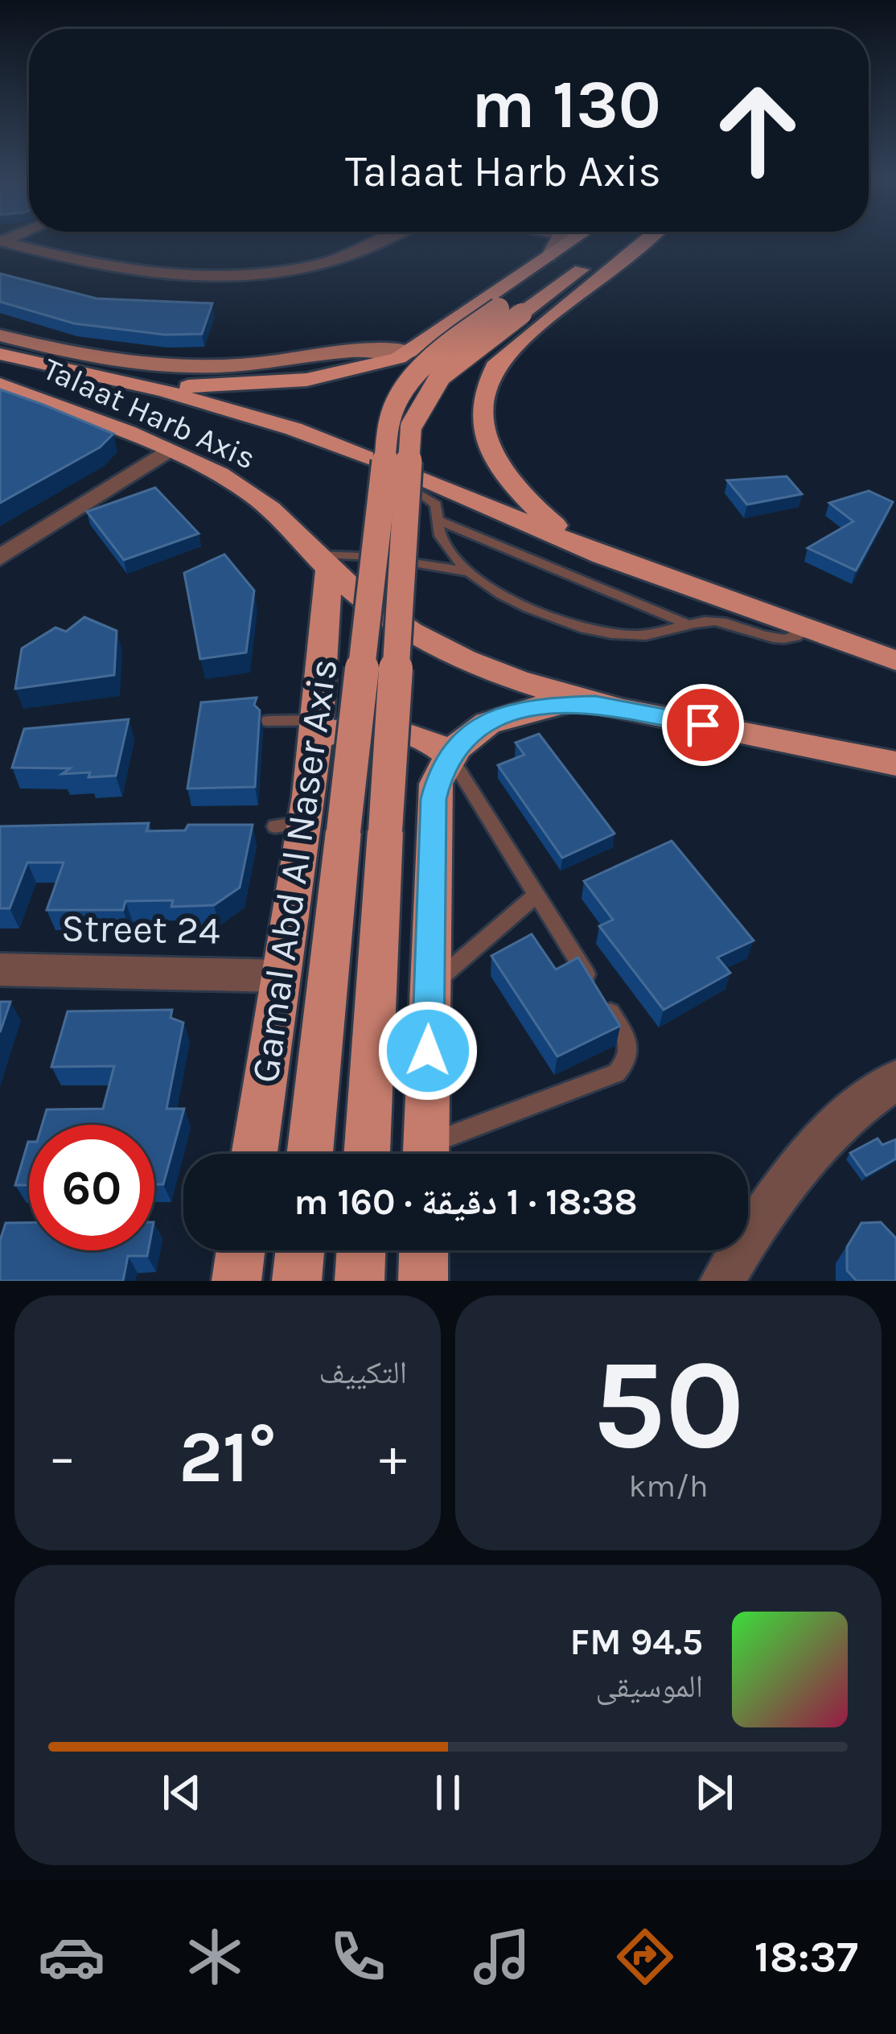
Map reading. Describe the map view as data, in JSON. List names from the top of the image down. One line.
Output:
{"streets":{"main road":["Talaat Harb Axis","Gamal Abd Al Naser Axis"],"street":["Street 24"]},"crossings":[["Talaat Harb Axis","Gamal Abd Al Naser Axis"],["Gamal Abd Al Naser Axis","Street 24"]],"page":{"turn":["130 m","Talaat Harb Axis"],"limit":"60","trip":"18:38 · 1 دقيقة · 160 m","tile":[["50","km/h"],"التكييف"],"heat":["−","21°","+"],"song":["94.5 FM","الموسيقى"],"tabs":"18:37"}}
